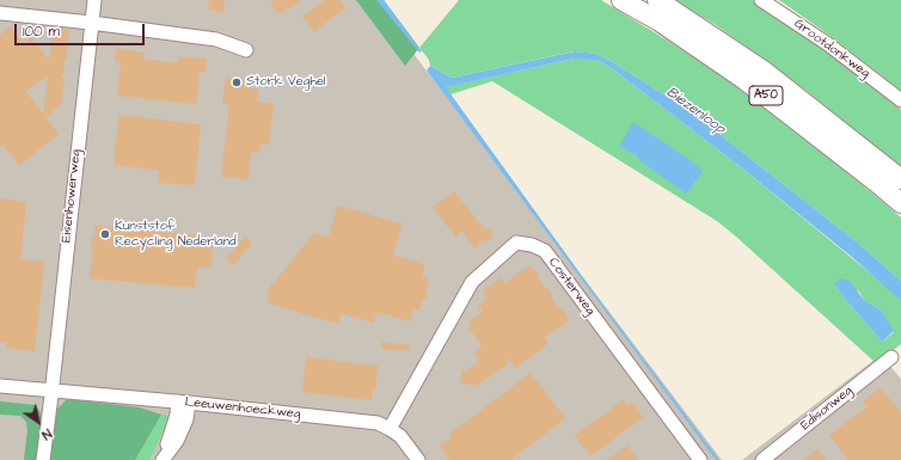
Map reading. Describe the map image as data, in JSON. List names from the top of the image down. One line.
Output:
{"streets":{"highway":["A50"],"street":["Grootdonkweg","Eisenhowerweg","Costerweg","Leeuwenhoeckweg","Edisonweg"]},"crossings":[["Eisenhowerweg","Leeuwenhoeckweg"],["Costerweg","Leeuwenhoeckweg"]],"water":["Biezenloop"],"places":["Stork Veghel","Kunststof Recycling Nederland"],"scale_bar":"100 m","north":"bottom right"}
